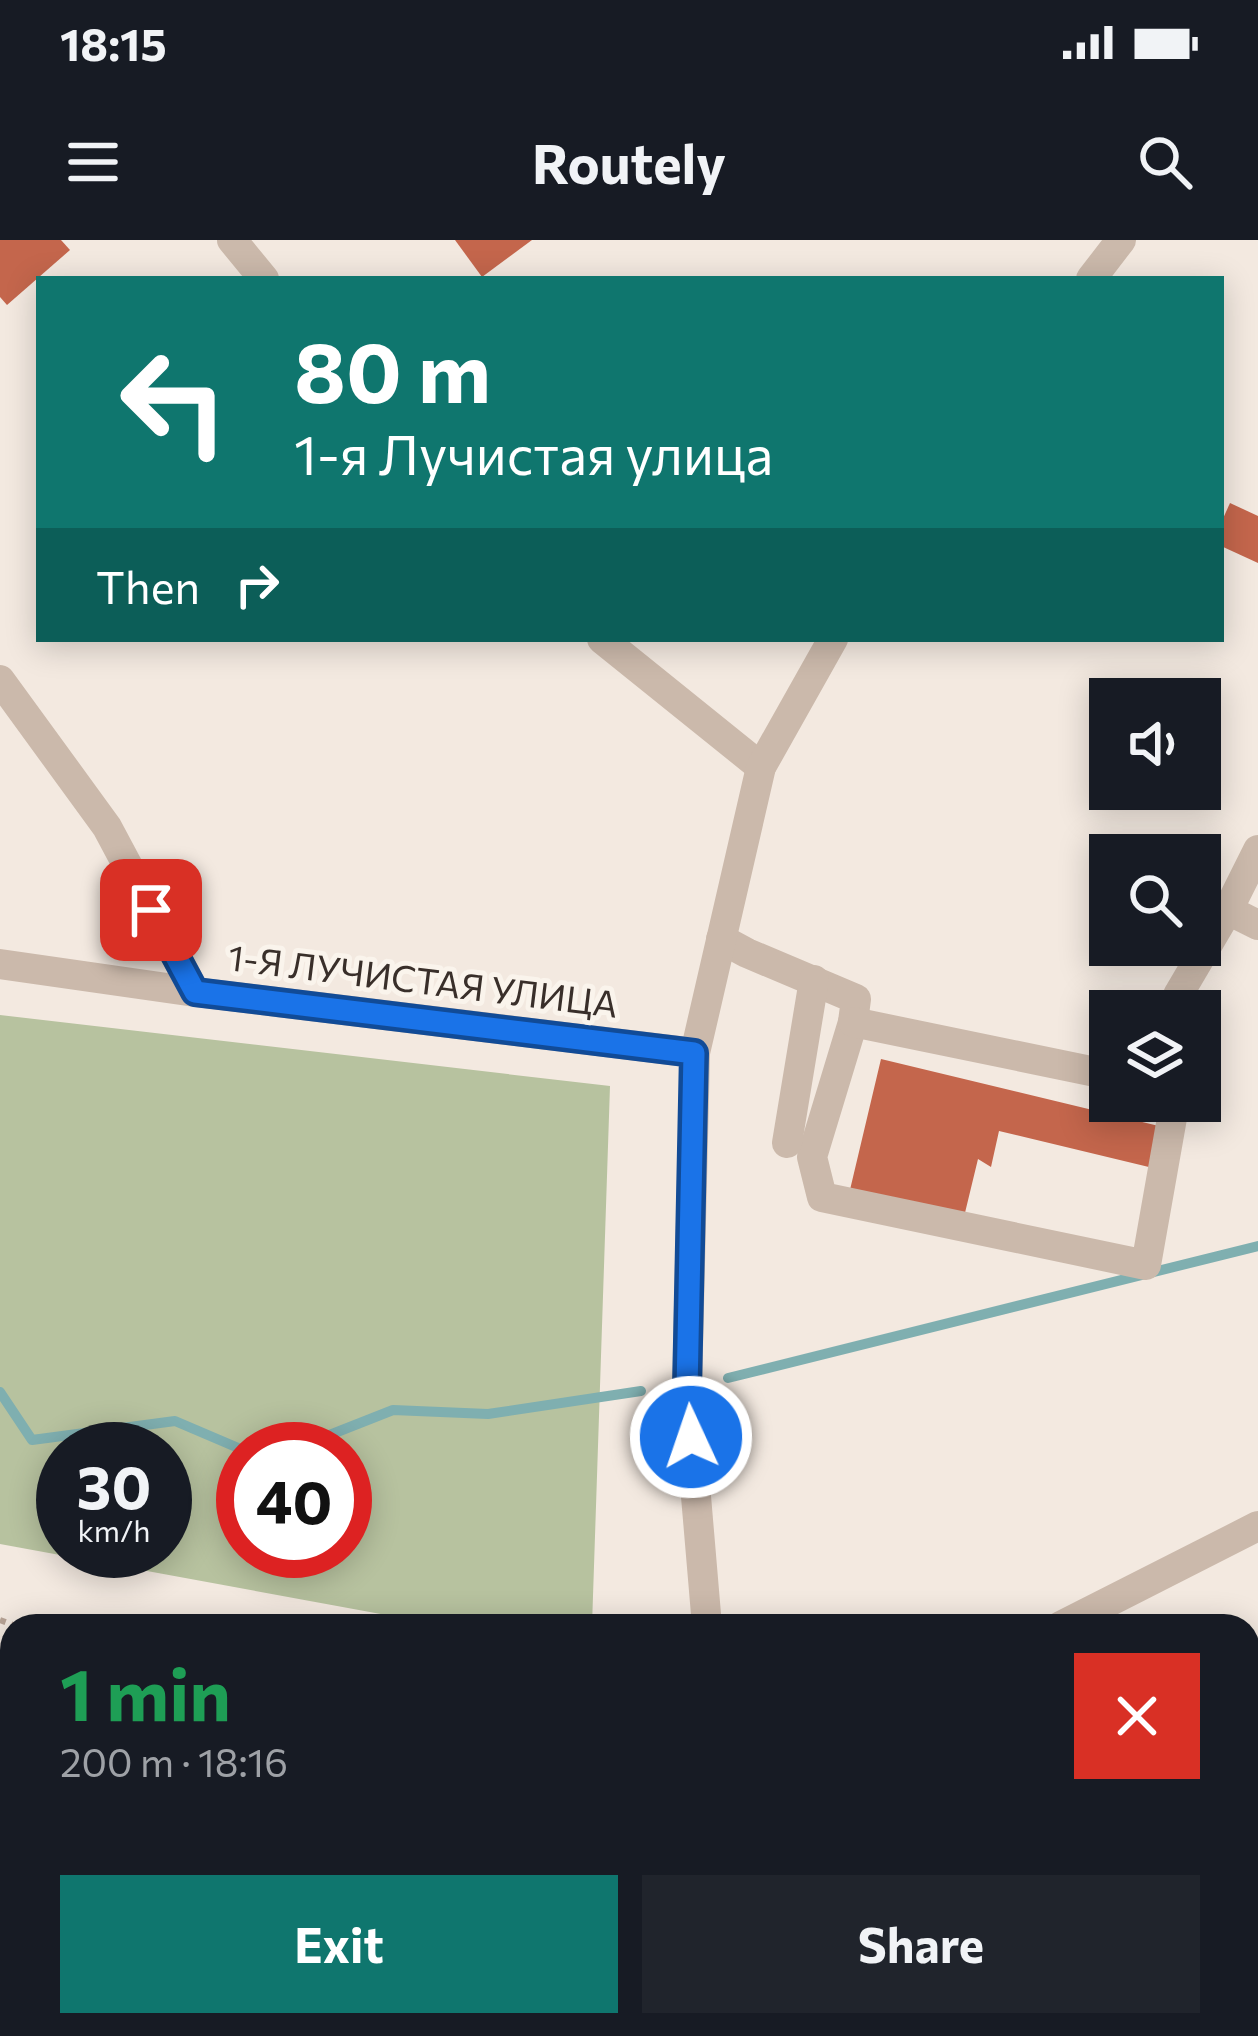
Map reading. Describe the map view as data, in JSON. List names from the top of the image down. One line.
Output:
{"streets":{"street":["1-Я ЛУЧИСТАЯ УЛИЦА"]},"page":{"status":"18:15","header":"Routely","turn":["80 m","1-я Лучистая улица"],"then":"Then","speed":"30 km/h","limit":"40","heading":["1 min","200 m · 18:16"],"buttons":["Exit","Share"]}}
